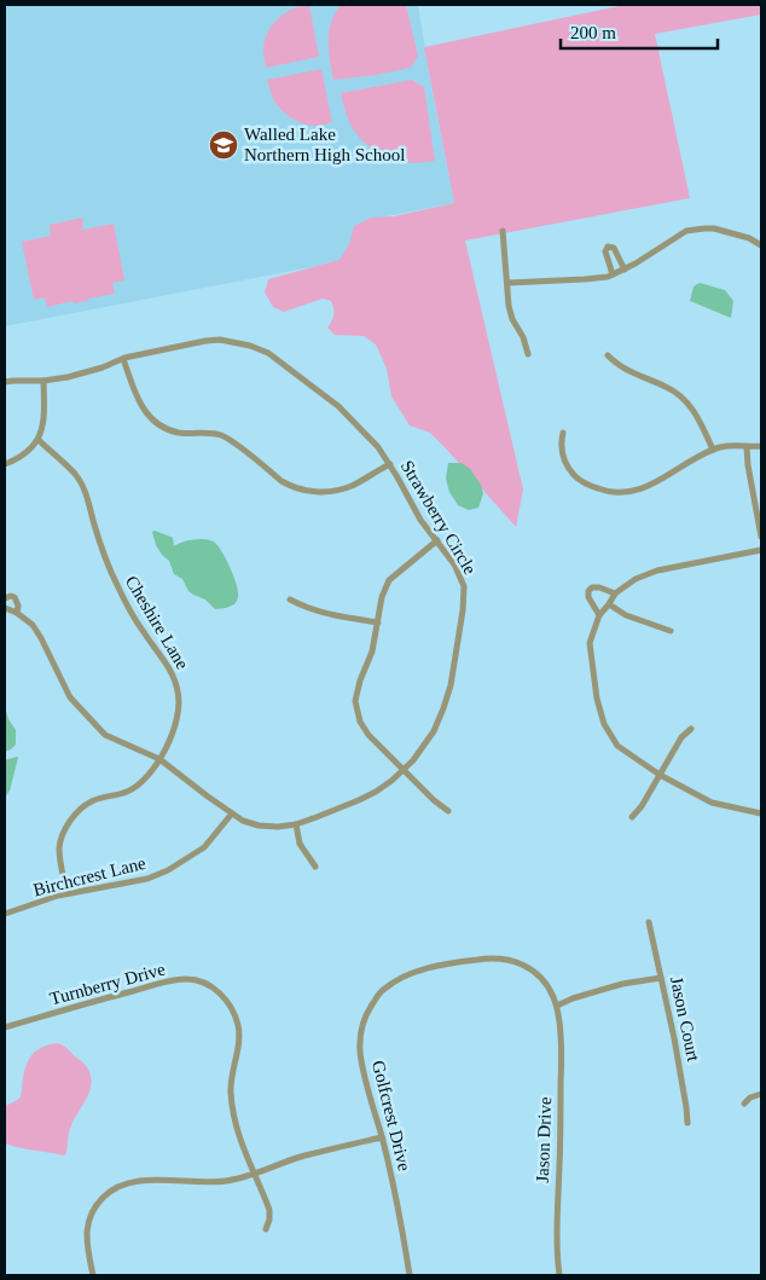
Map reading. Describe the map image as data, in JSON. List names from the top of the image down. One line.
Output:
{"streets":{"street":["Strawberry Circle","Cheshire Lane","Birchcrest Lane","Turnberry Drive","Jason Court","Golfcrest Drive","Jason Drive"]},"crossings":[["Strawberry Circle","Cheshire Lane"],["Strawberry Circle","Birchcrest Lane"],["Cheshire Lane","Birchcrest Lane"],["Golfcrest Drive","Jason Drive"]],"places":{"school or university":["Walled Lake Northern High School"]},"scale_bar":"200 m"}
